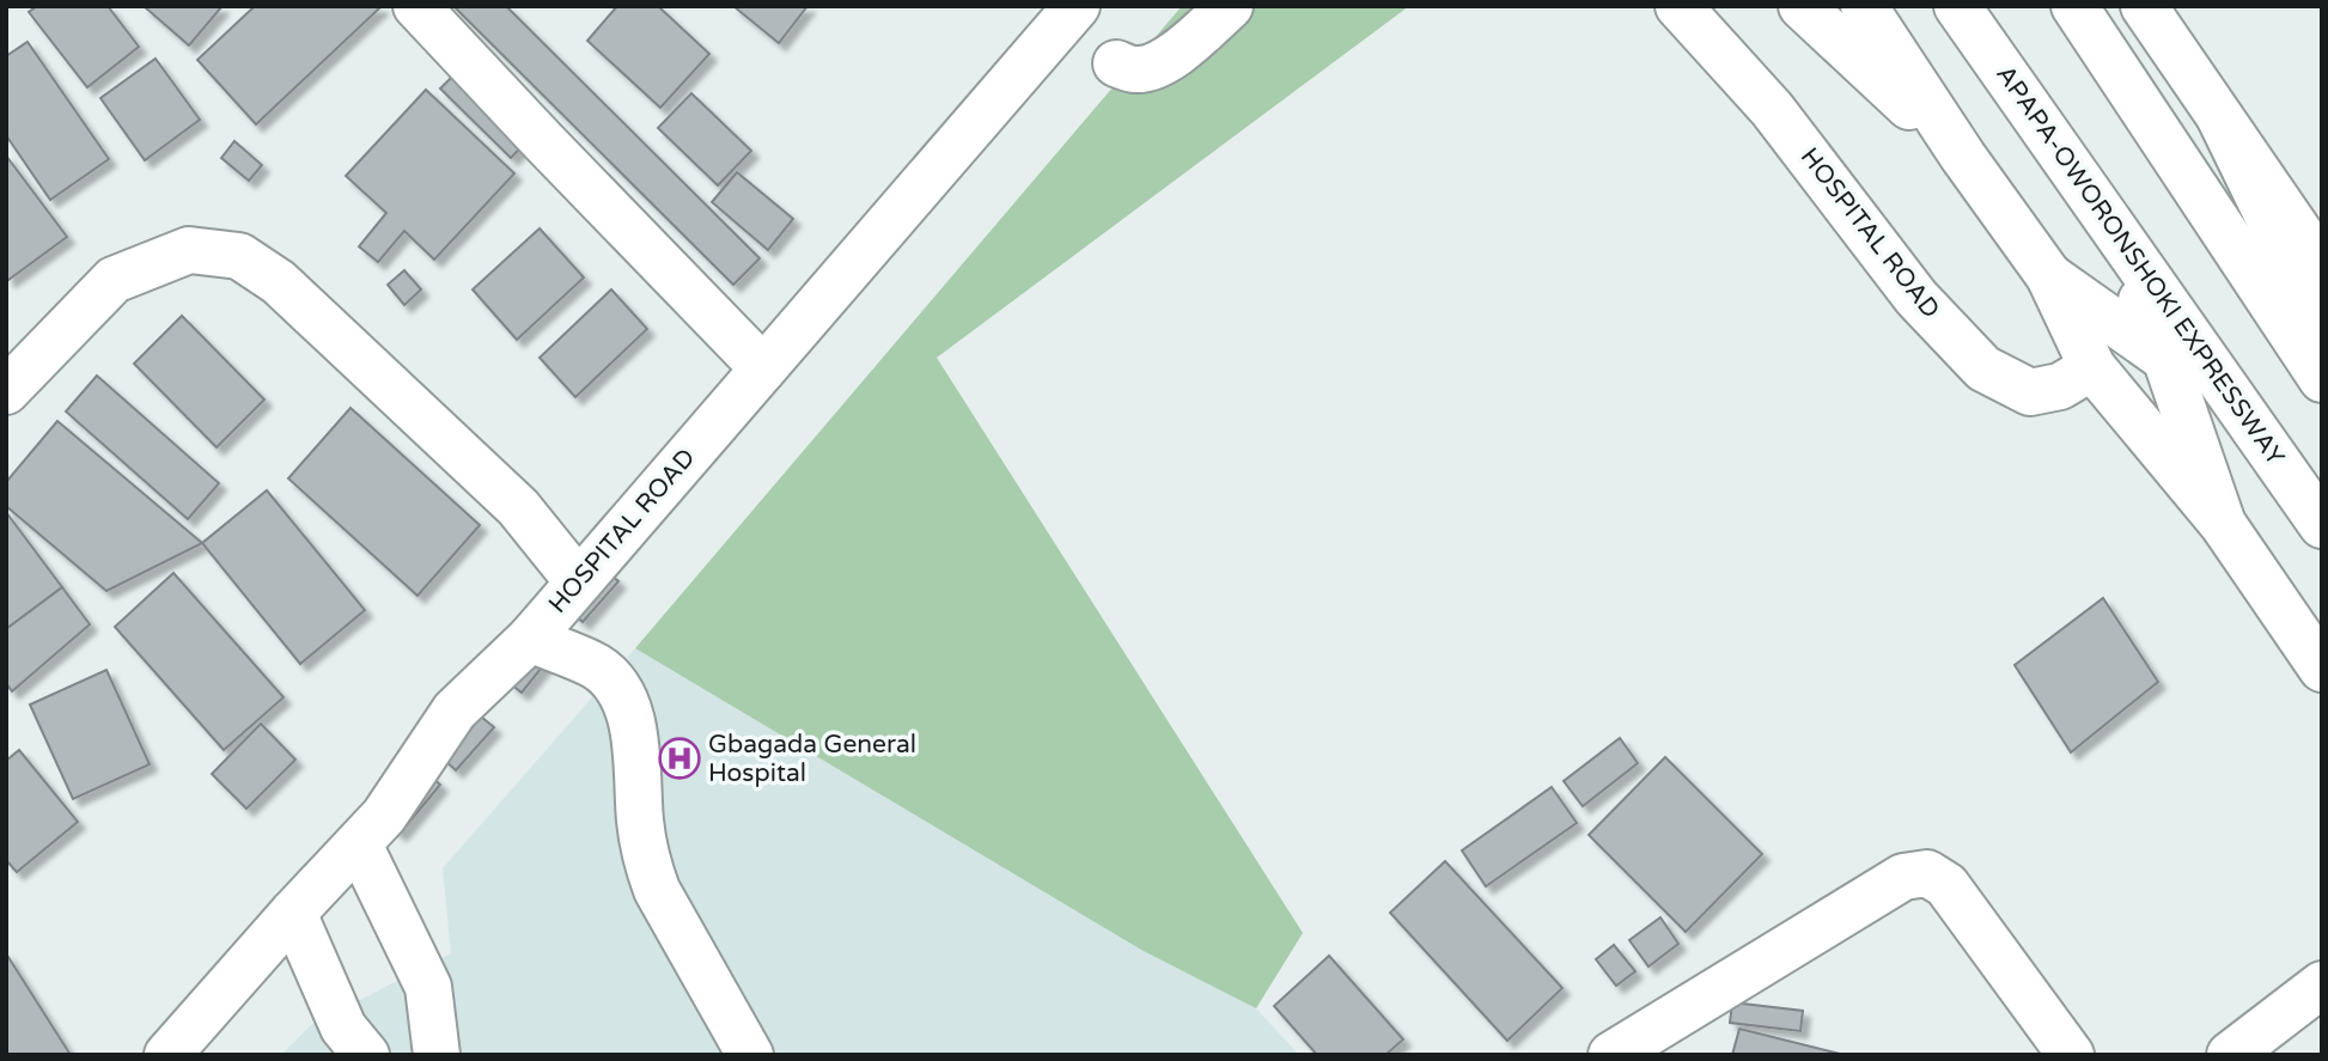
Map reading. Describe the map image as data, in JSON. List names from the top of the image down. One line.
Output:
{"streets":{"main road":["HOSPITAL ROAD","APAPA-OWORONSHOKI EXPRESSWAY"]},"places":{"hospital":["Gbagada General Hospital"]}}
